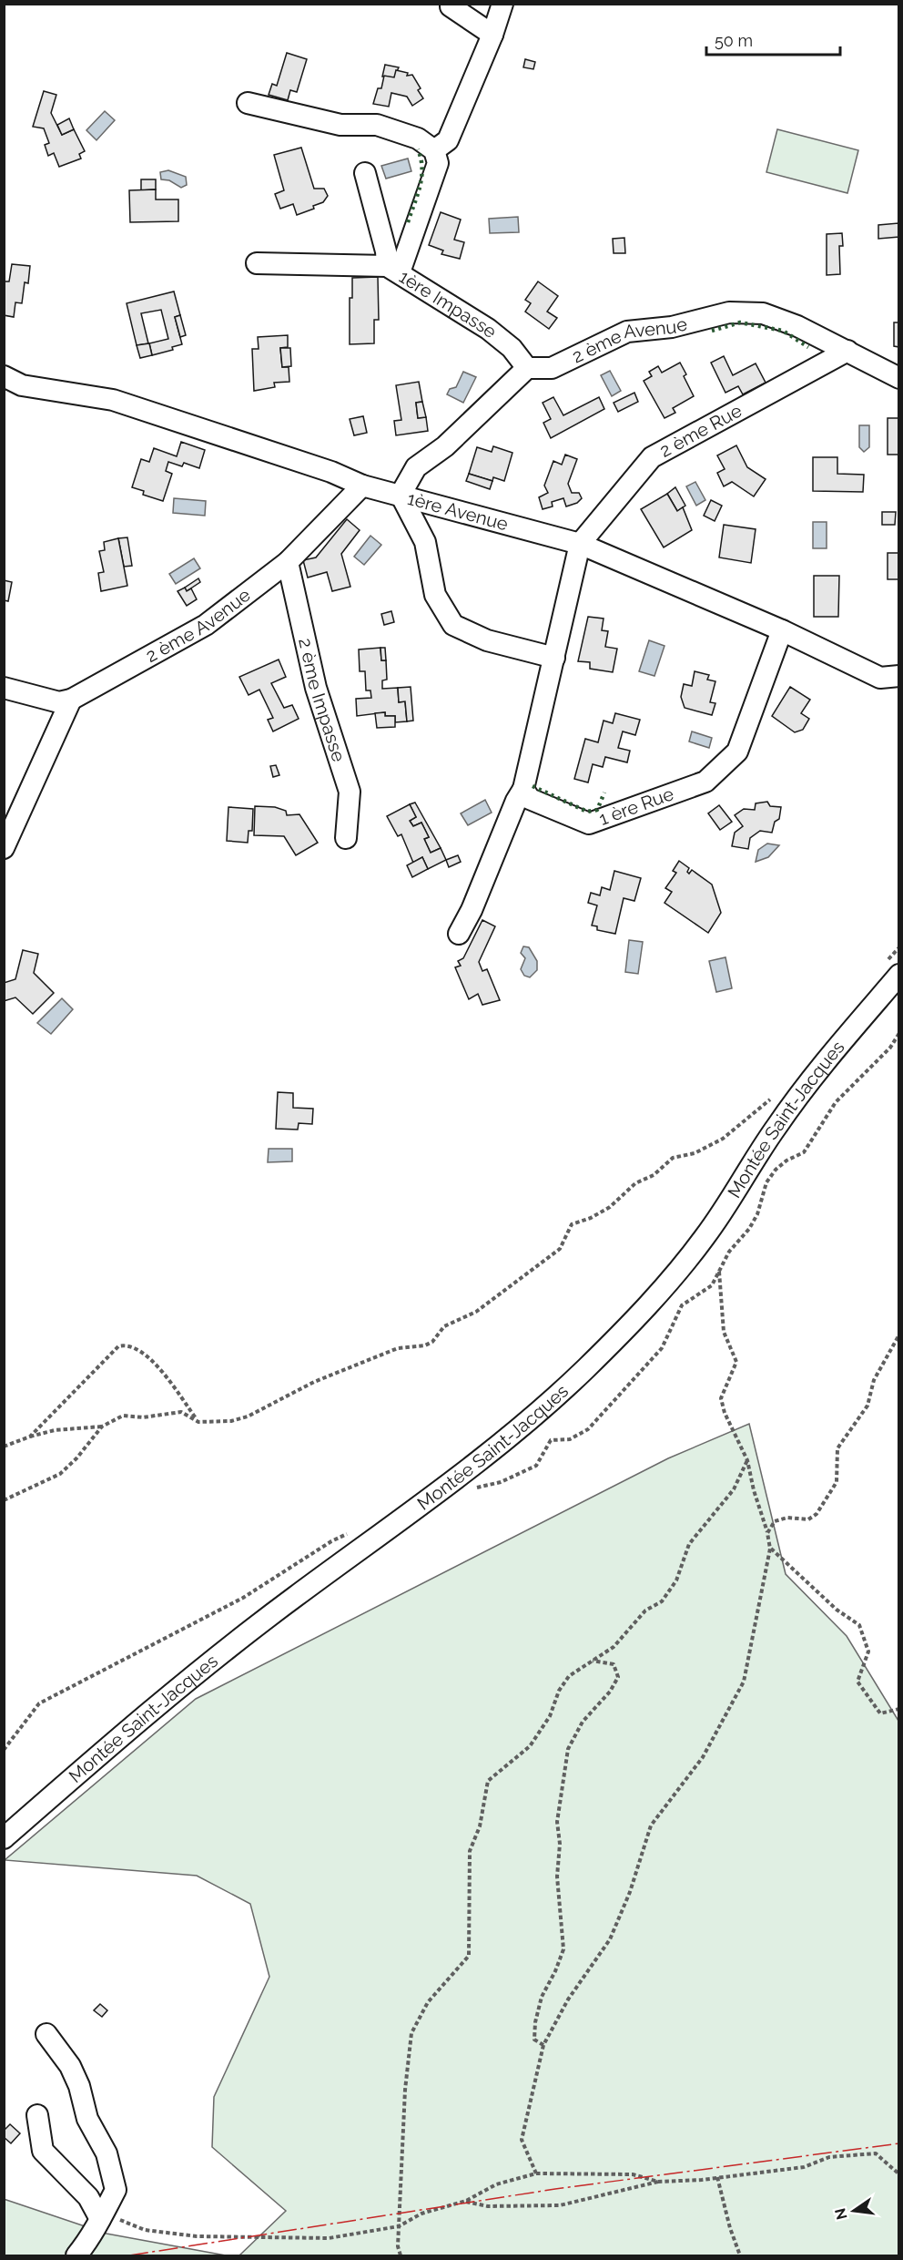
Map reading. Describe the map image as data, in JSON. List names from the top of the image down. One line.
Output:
{"streets":{"street":["1ère Impasse","2 ème Avenue","2 ème Rue","1ère Avenue","2 ème Impasse","1 ère Rue","Montée Saint-Jacques"]},"crossings":[["1ère Impasse","2 ème Avenue"],["2 ème Avenue","2 ème Rue"],["2 ème Avenue","1ère Avenue"],["2 ème Avenue","2 ème Impasse"],["2 ème Rue","1ère Avenue"],["1ère Avenue","1 ère Rue"]],"scale_bar":"50 m","north":"left"}
